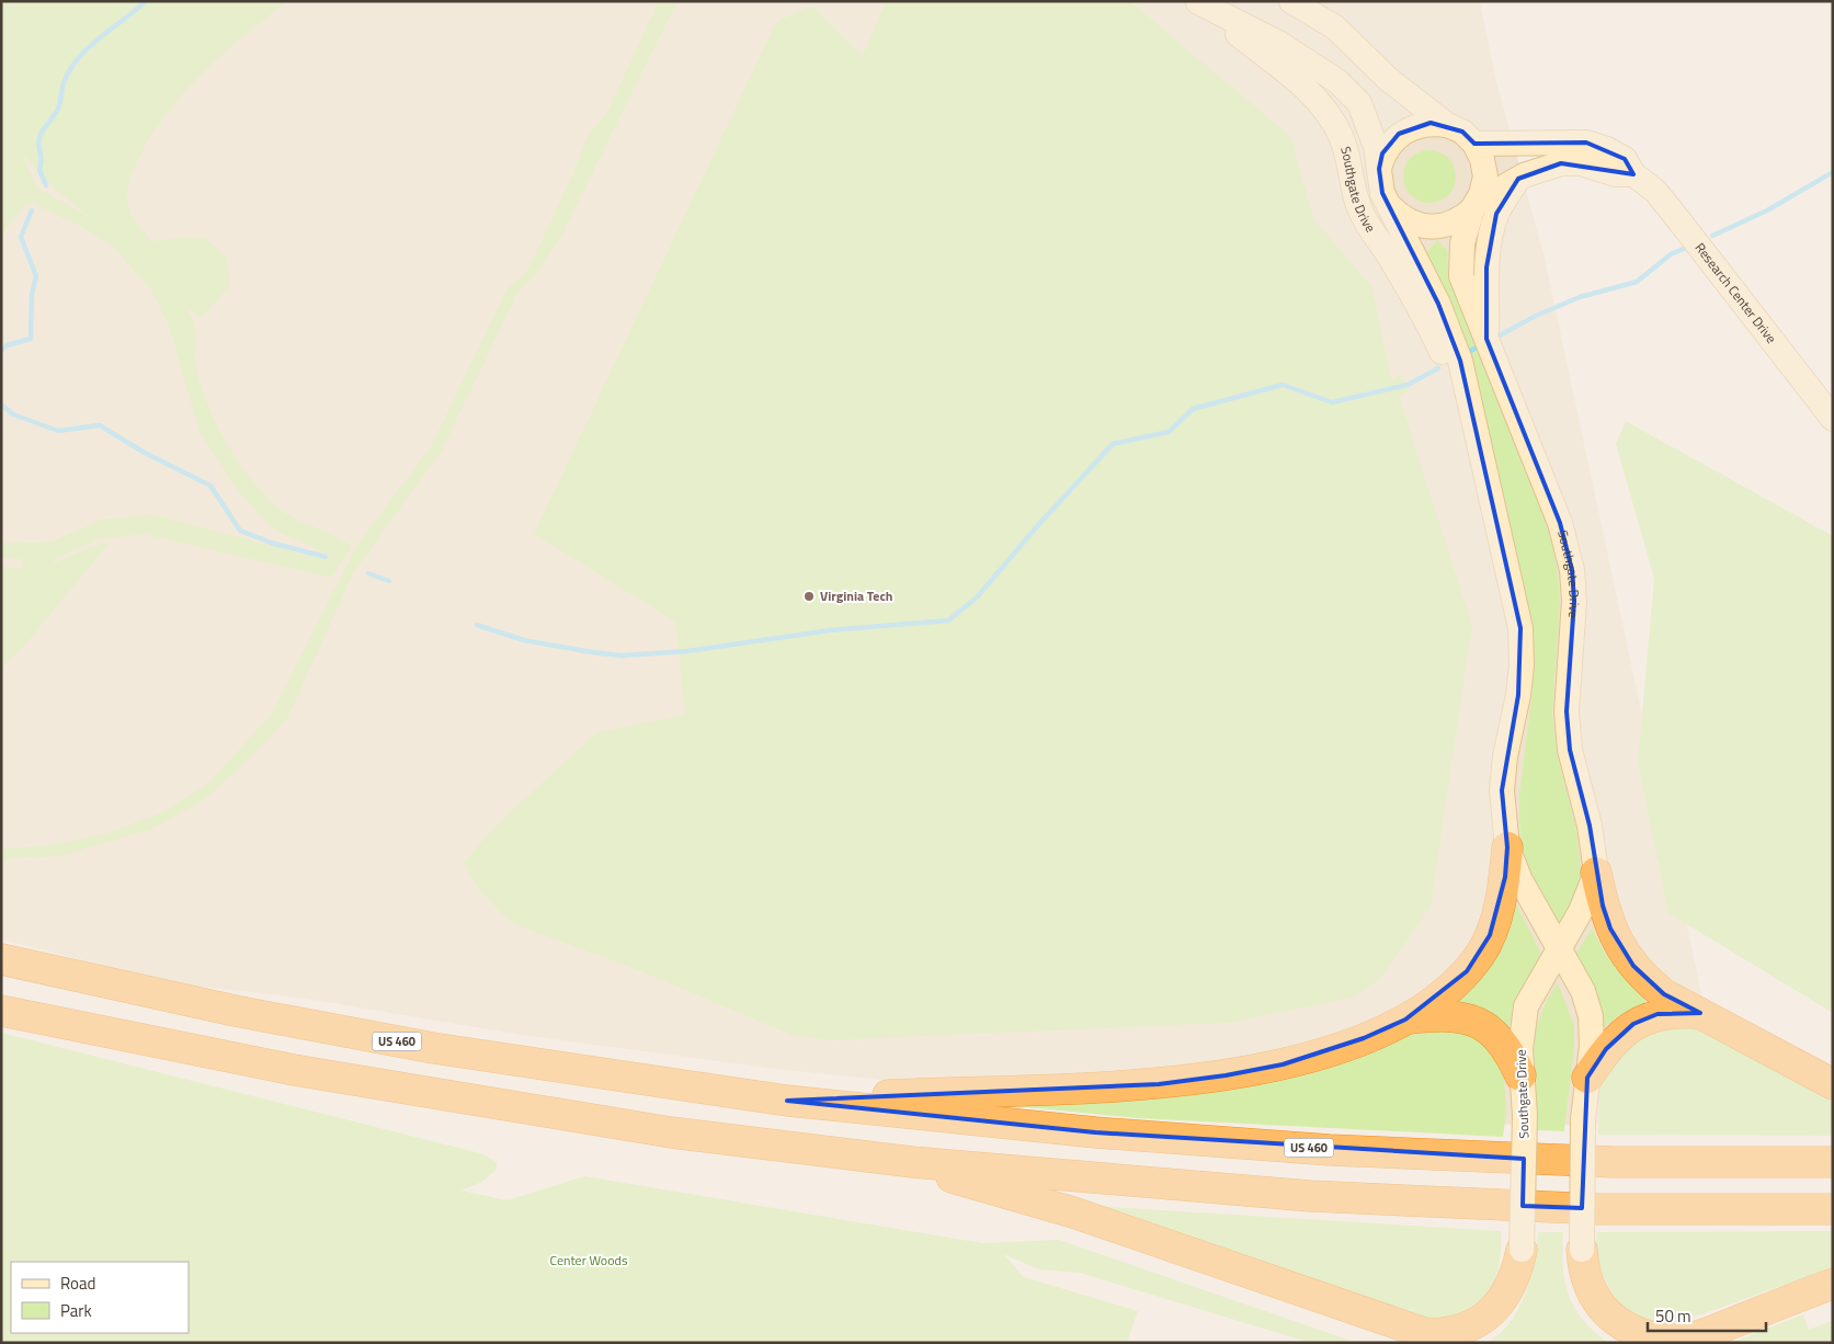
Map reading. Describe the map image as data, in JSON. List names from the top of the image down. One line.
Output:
{"streets":{"highway":["US 460"],"main road":["Southgate Drive","Research Center Drive"]},"crossings":[["Southgate Drive","Research Center Drive"]],"parks":["Center Woods"],"places":["Virginia Tech"],"legend":["Road","Park"],"scale_bar":"50 m"}
